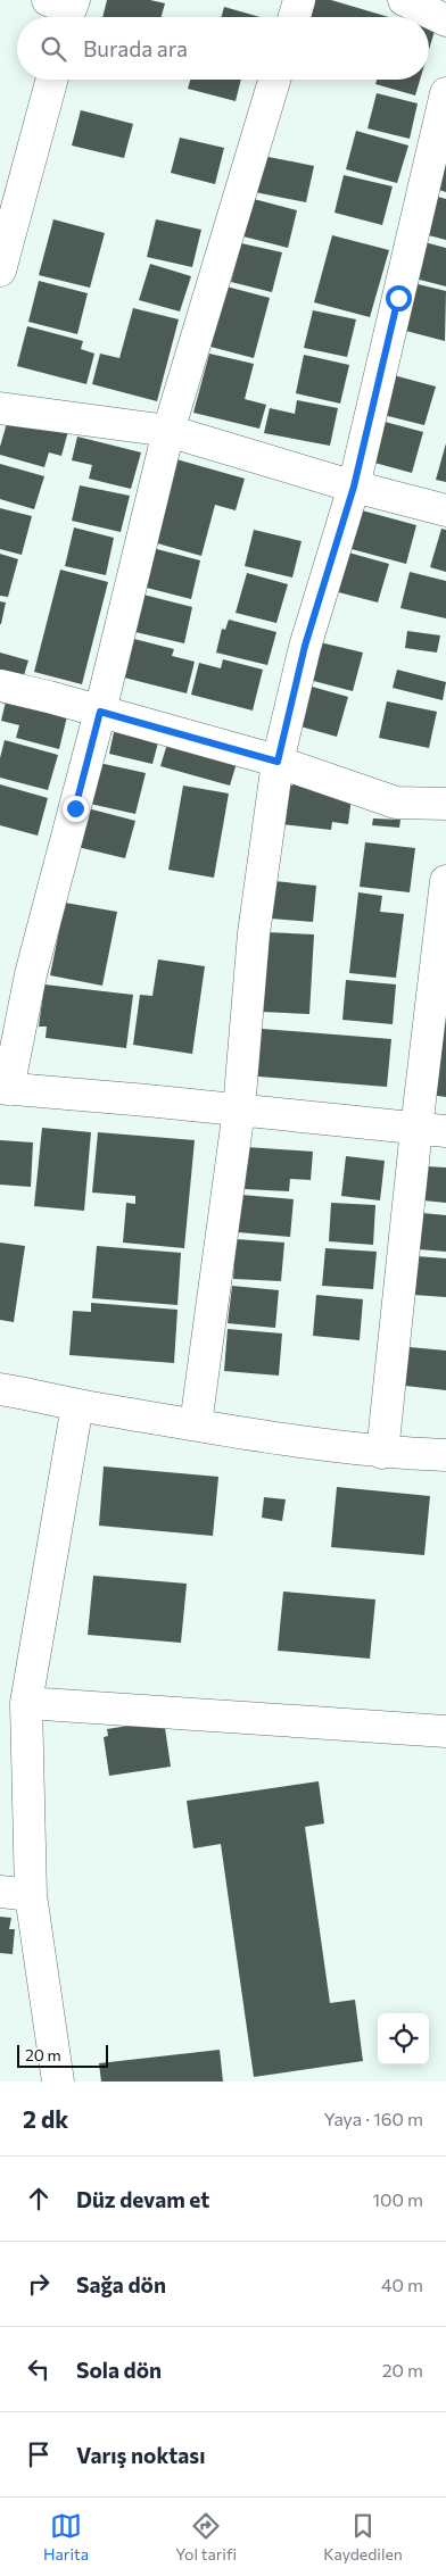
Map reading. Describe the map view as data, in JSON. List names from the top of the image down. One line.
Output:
{"scale_bar":"20 m","page":{"search":"Burada ara","scale":"20 m","heading":["2 dk","Yaya · 160 m"],"list":[["Düz devam et","100 m"],["Sağa dön","40 m"],["Sola dön","20 m"],"Varış noktası"],"nav":["Harita","Yol tarifi","Kaydedilen"]}}
